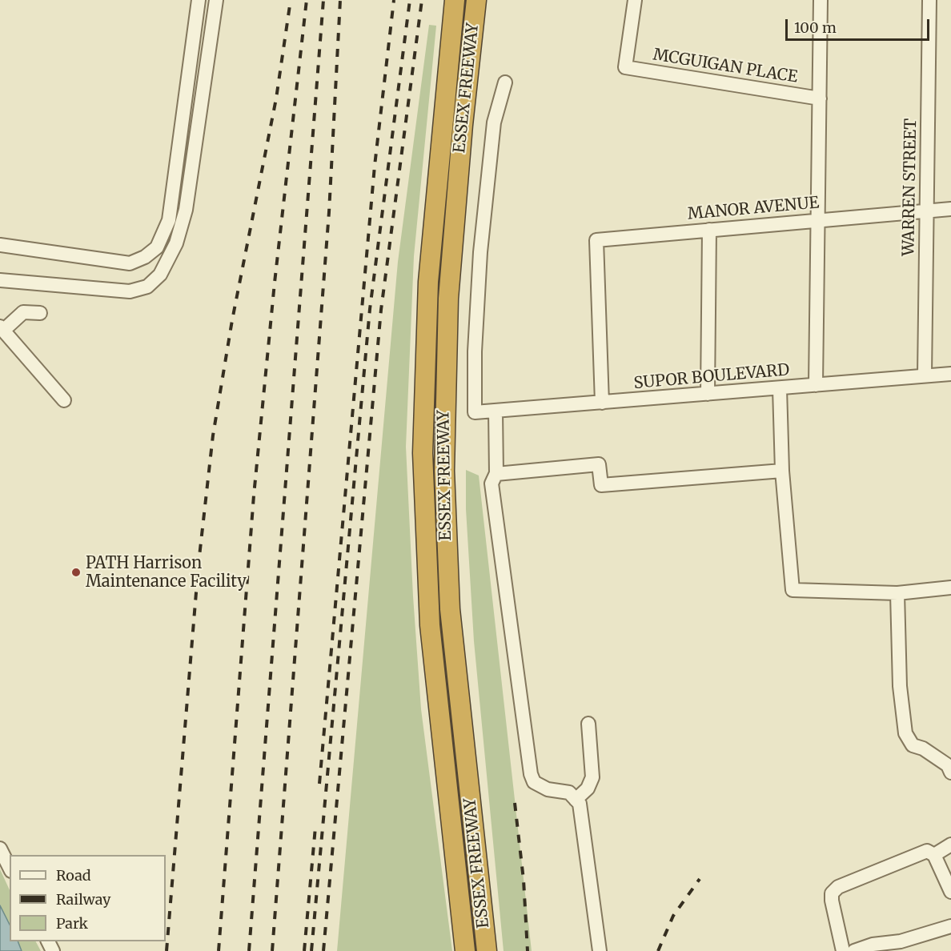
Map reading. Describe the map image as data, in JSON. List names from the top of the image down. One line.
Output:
{"streets":{"highway":["ESSEX FREEWAY"],"street":["MCGUIGAN PLACE","WARREN STREET","MANOR AVENUE","SUPOR BOULEVARD"]},"crossings":[["WARREN STREET","MANOR AVENUE"],["WARREN STREET","SUPOR BOULEVARD"],["MANOR AVENUE","SUPOR BOULEVARD"]],"places":["PATH Harrison Maintenance Facility"],"legend":["Road","Railway","Park"],"scale_bar":"100 m"}
